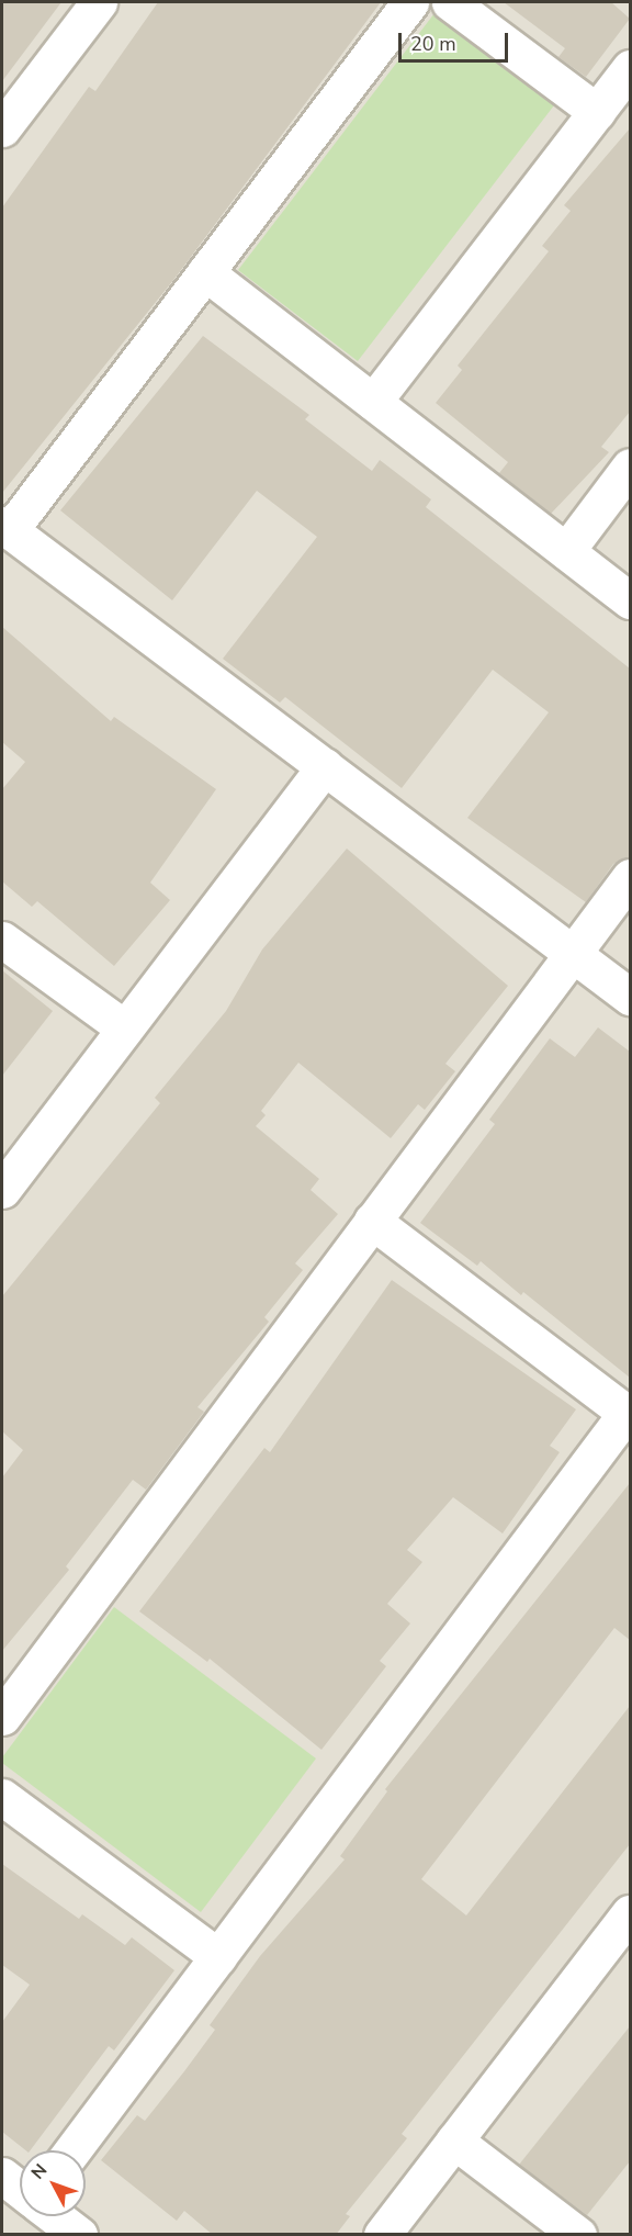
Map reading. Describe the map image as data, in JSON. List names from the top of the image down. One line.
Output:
{"scale_bar":"20 m","north":"top left"}
